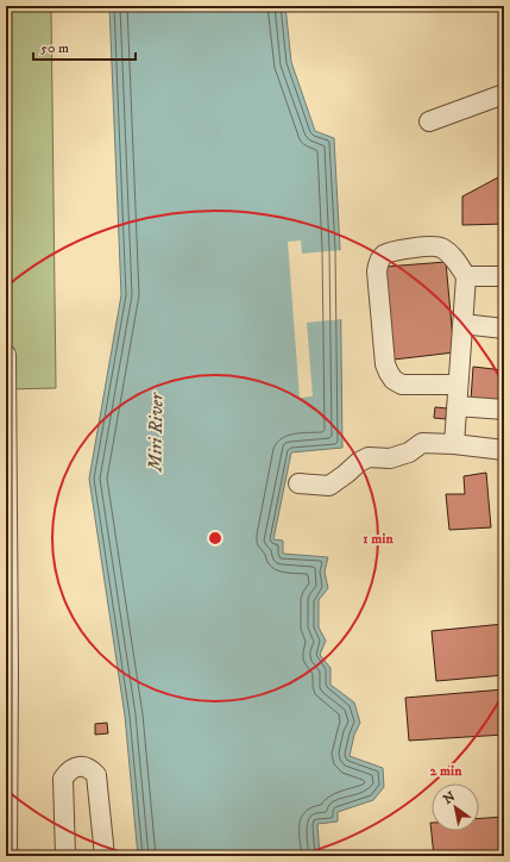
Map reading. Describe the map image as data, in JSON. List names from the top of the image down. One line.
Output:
{"water":["Miri River"],"scale_bar":"50 m","north":"top left","rings":["1 min","2 min"]}
